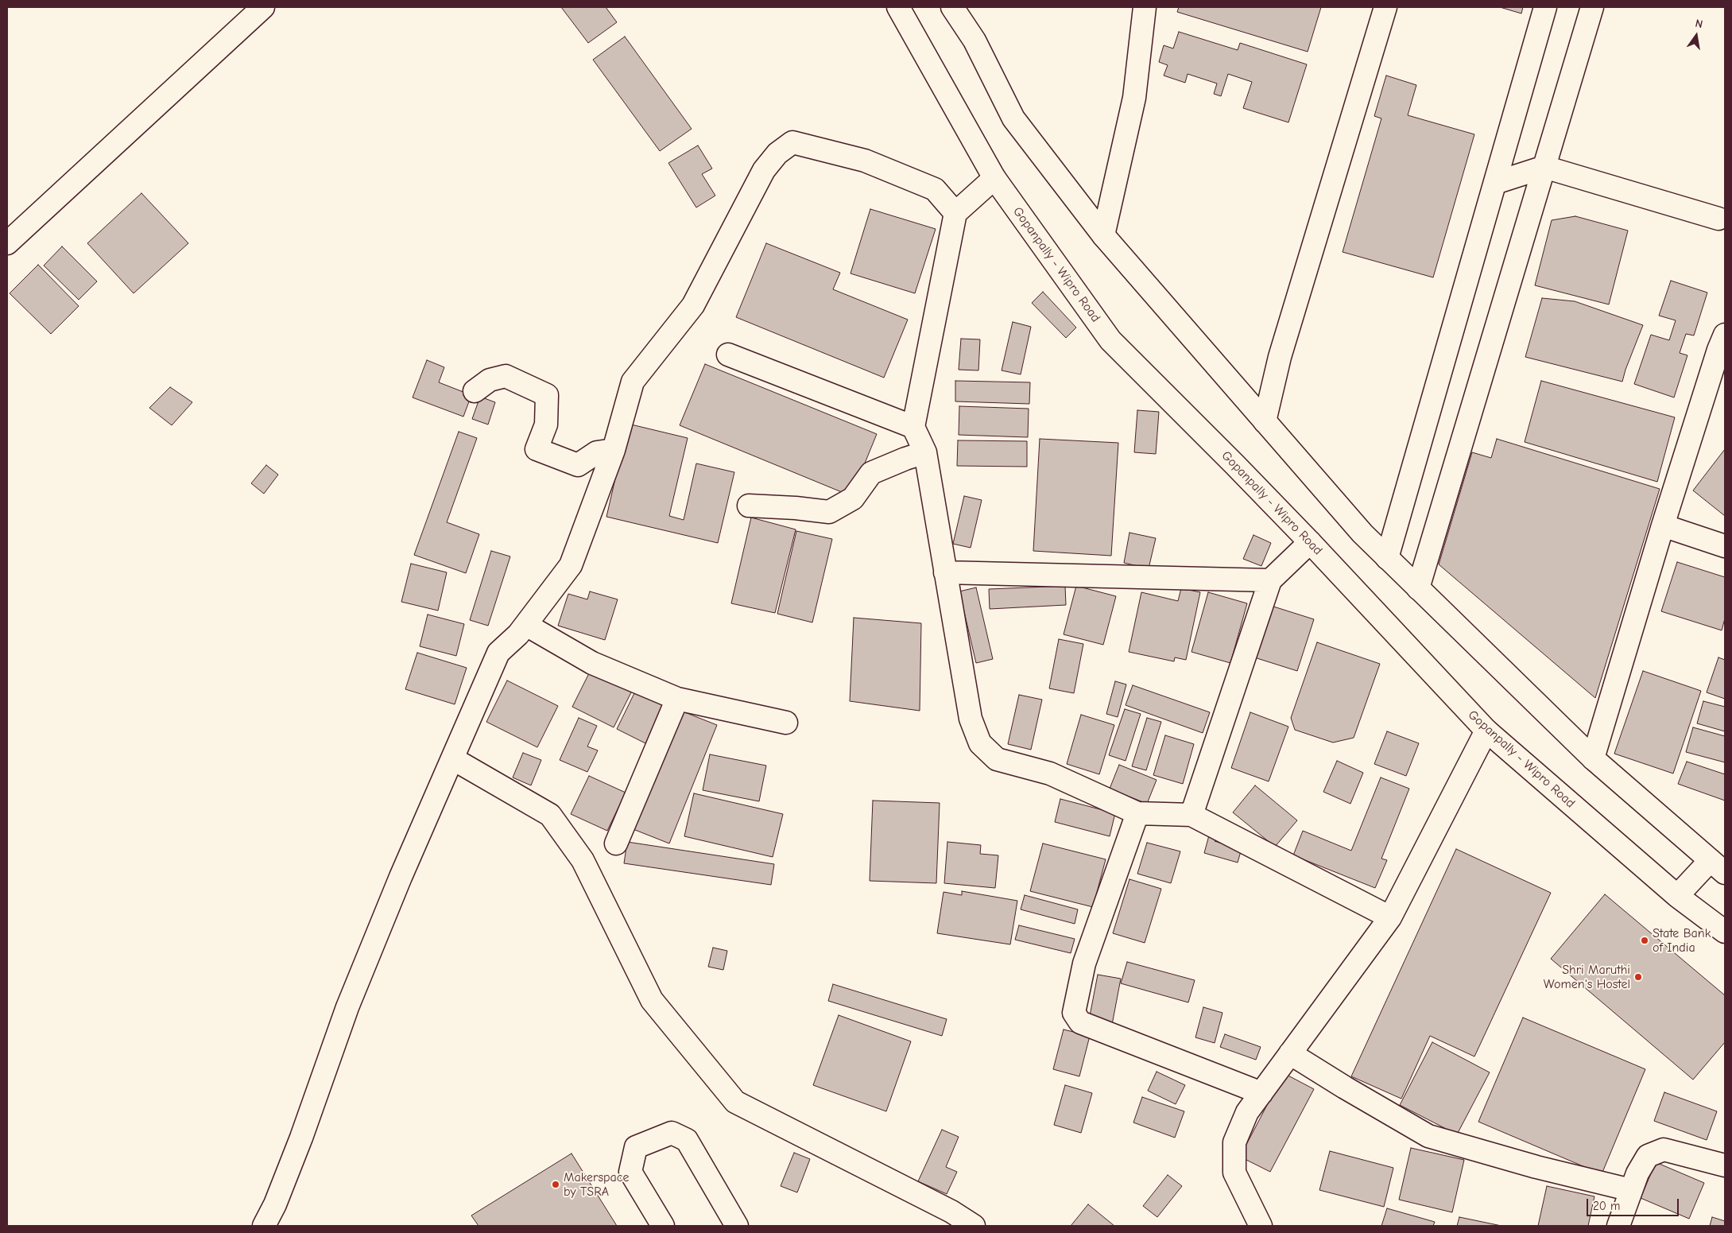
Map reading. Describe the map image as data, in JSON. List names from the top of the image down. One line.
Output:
{"streets":{"street":["Gopanpally - Wipro Road"]},"places":["State Bank of India","Shri Maruthi Women's Hostel","Makerspace by TSRA"],"scale_bar":"20 m","north":"top"}
